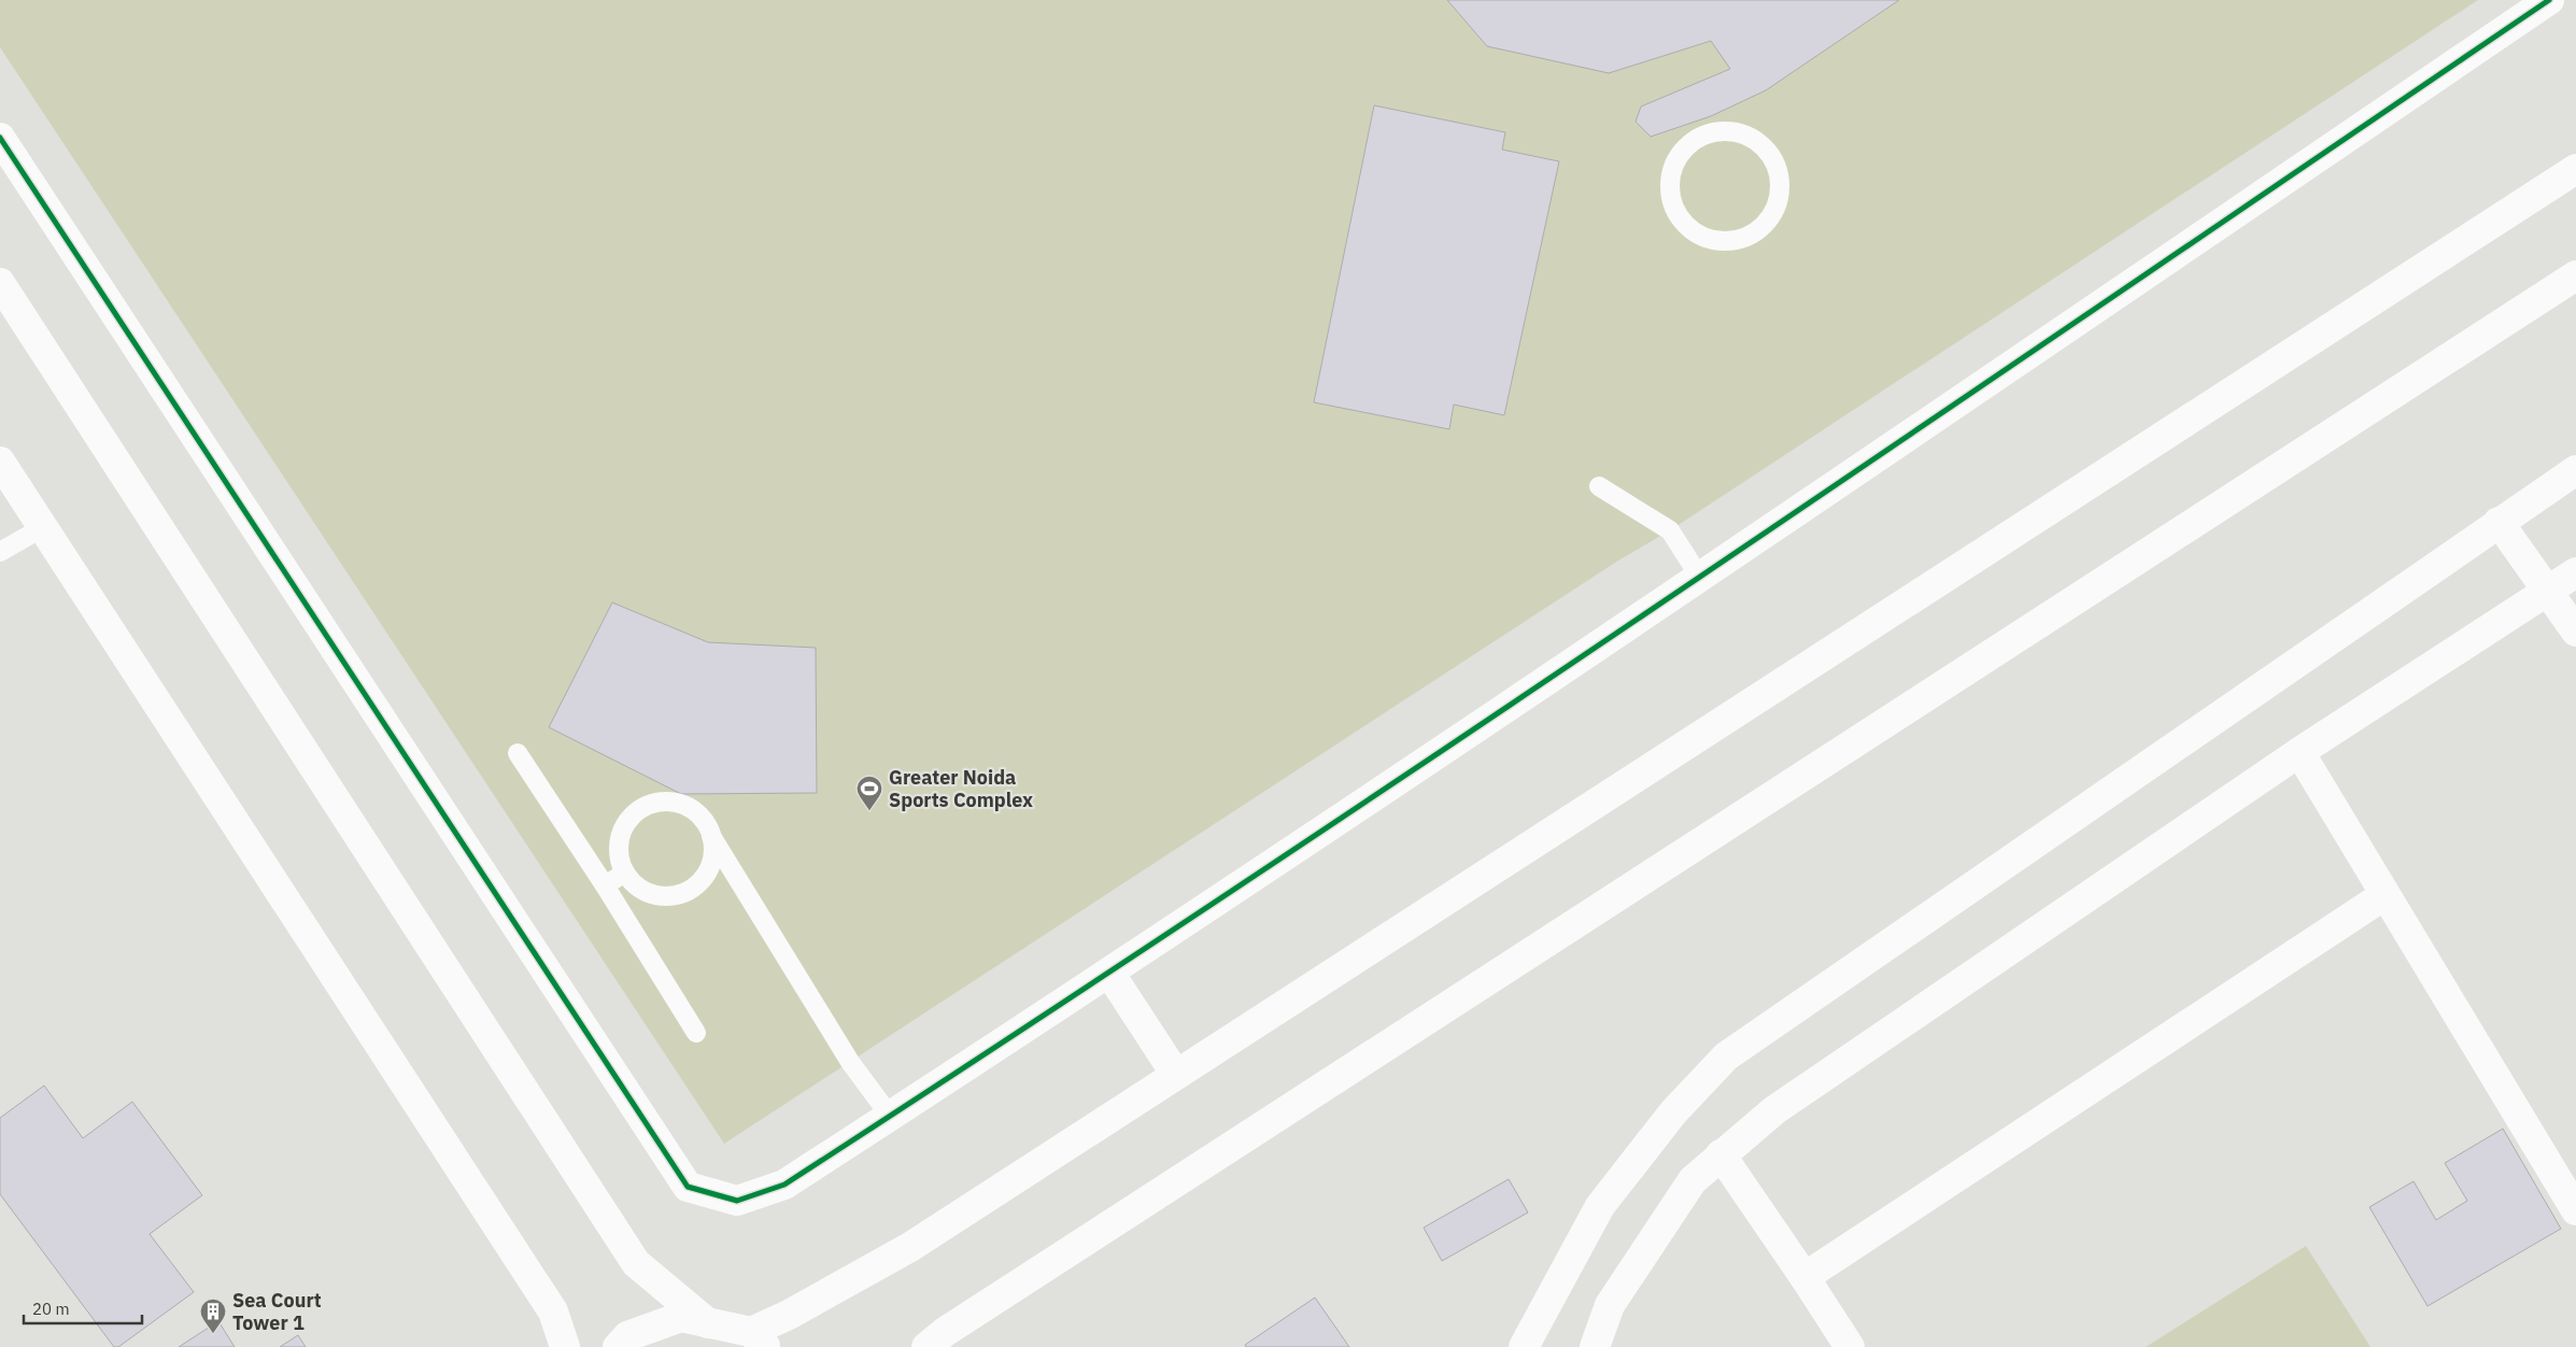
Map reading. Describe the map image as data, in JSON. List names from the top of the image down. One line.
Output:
{"places":{"sports":["Greater Noida Sports Complex"],"building":["Sea Court Tower 1"]},"scale_bar":"20 m"}
